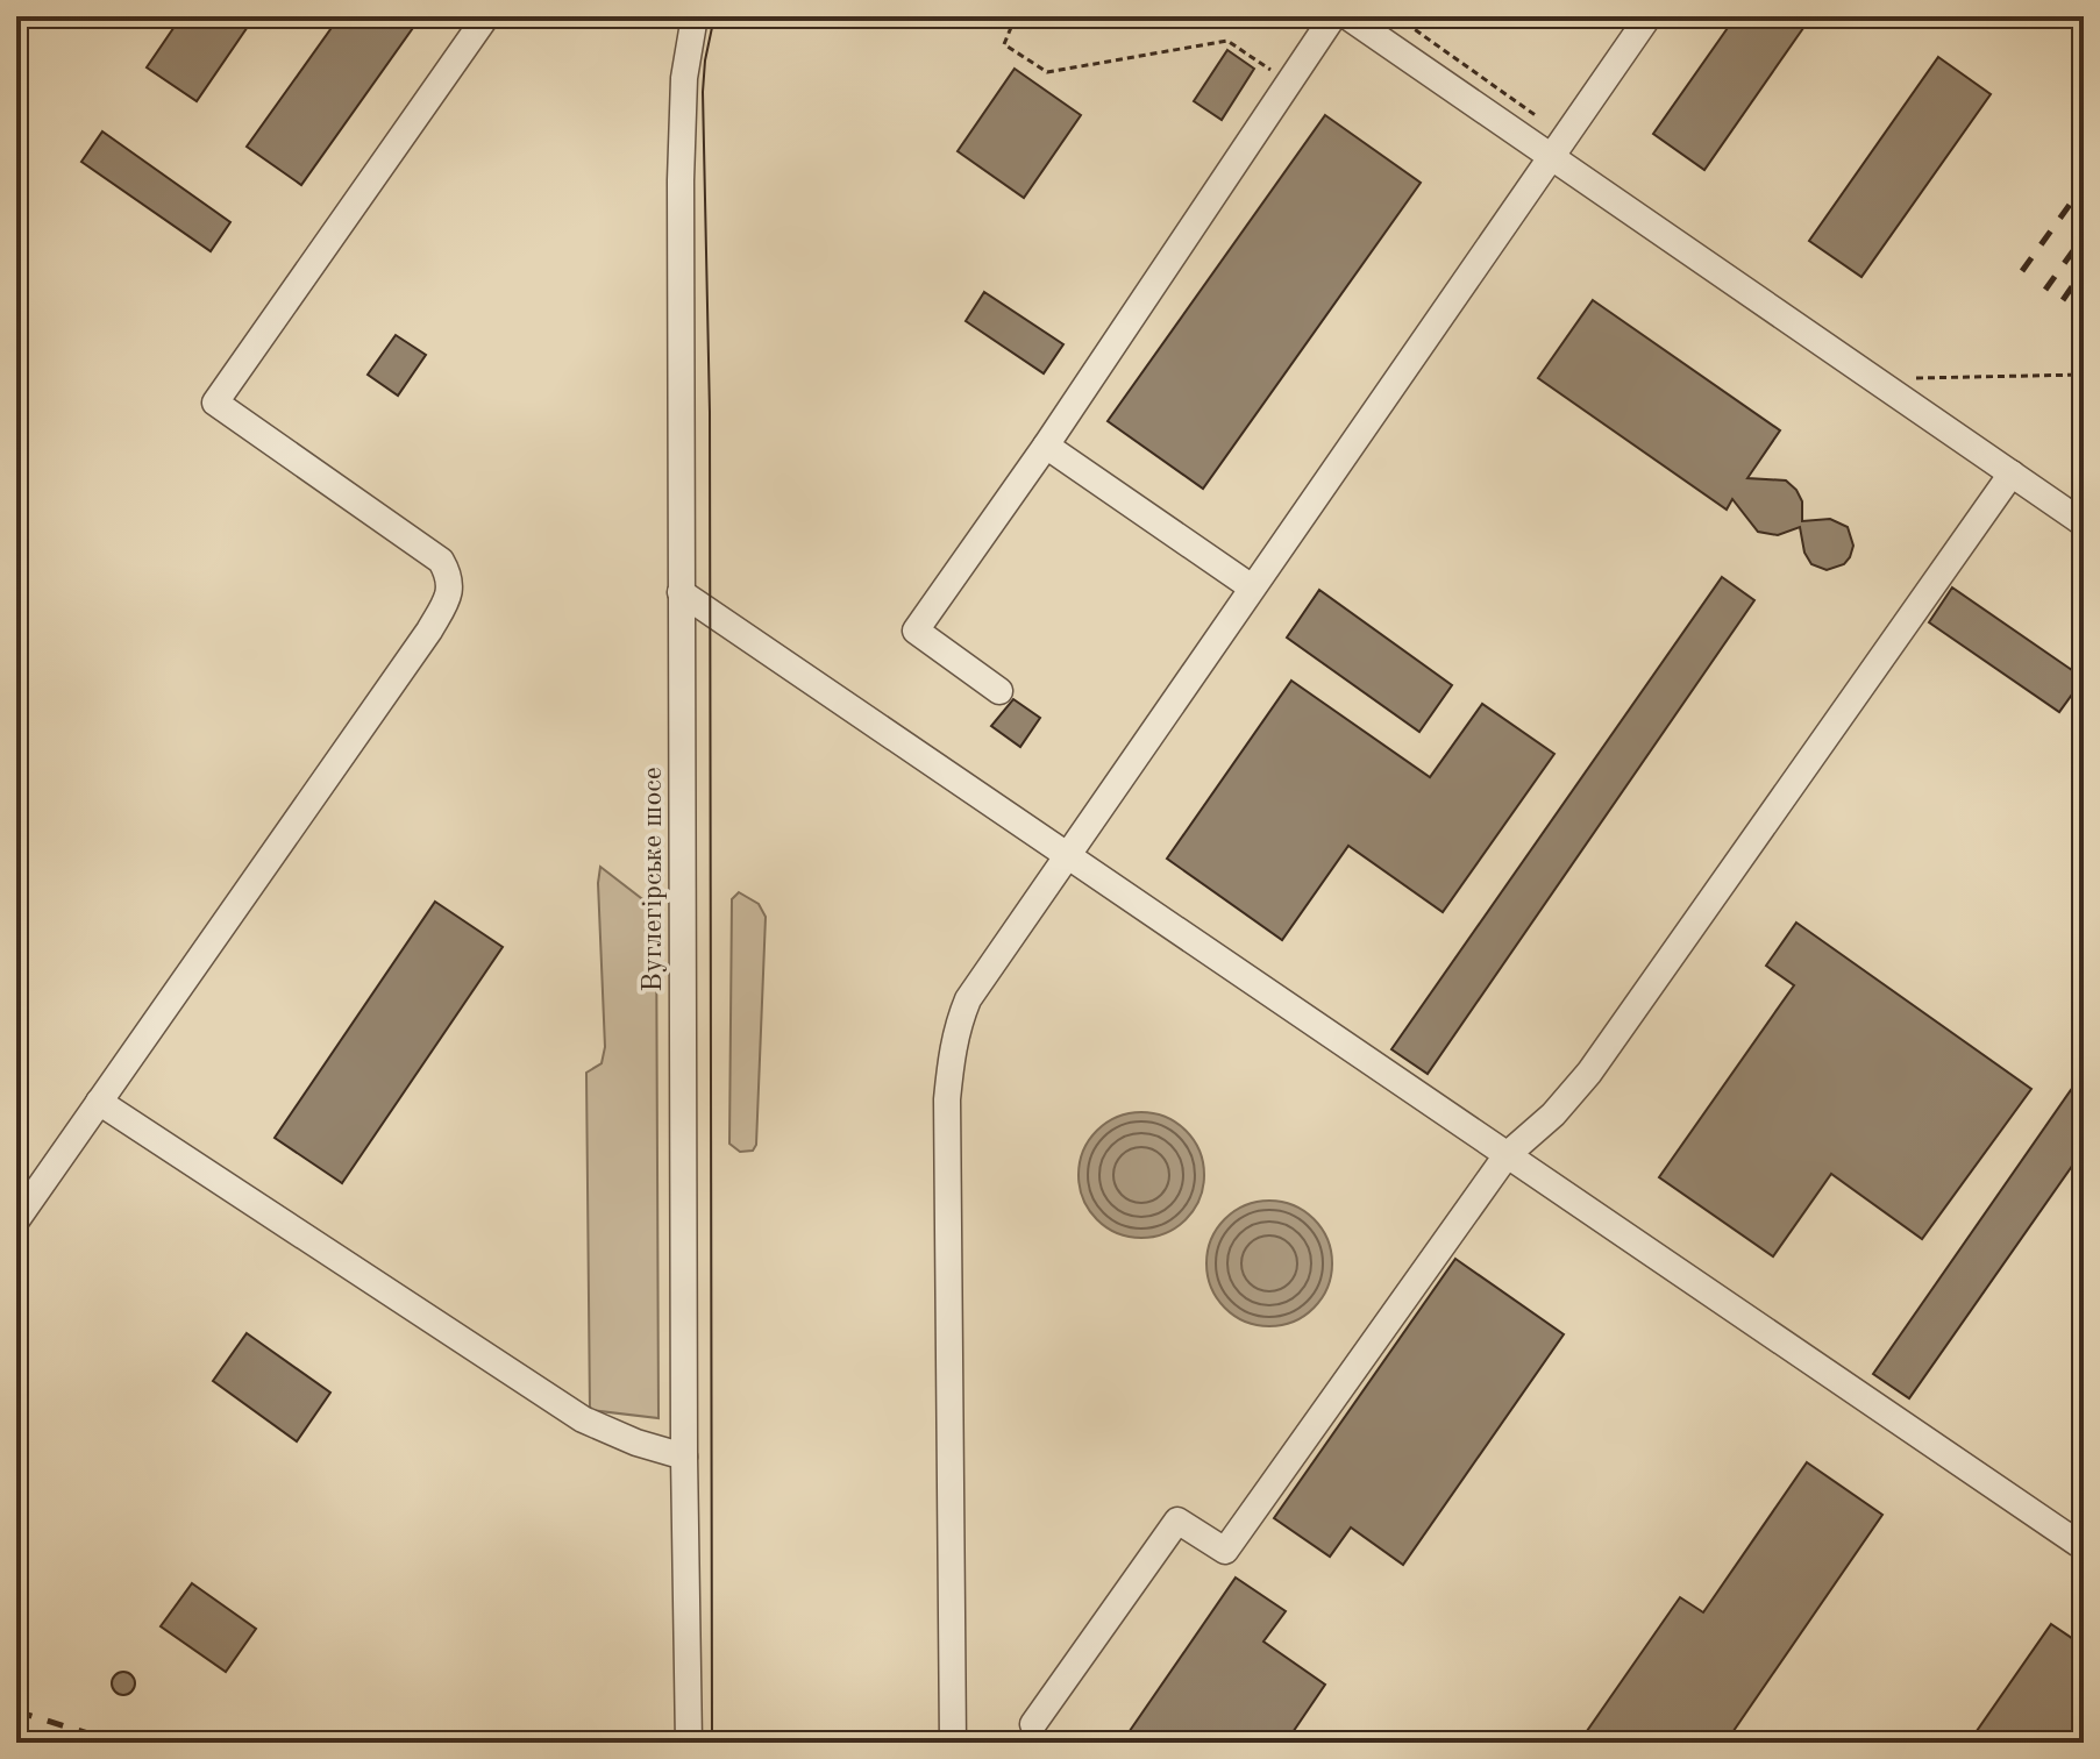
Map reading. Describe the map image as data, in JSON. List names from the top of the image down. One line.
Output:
{"streets":{"street":["Вуглегірське шосе"]}}
